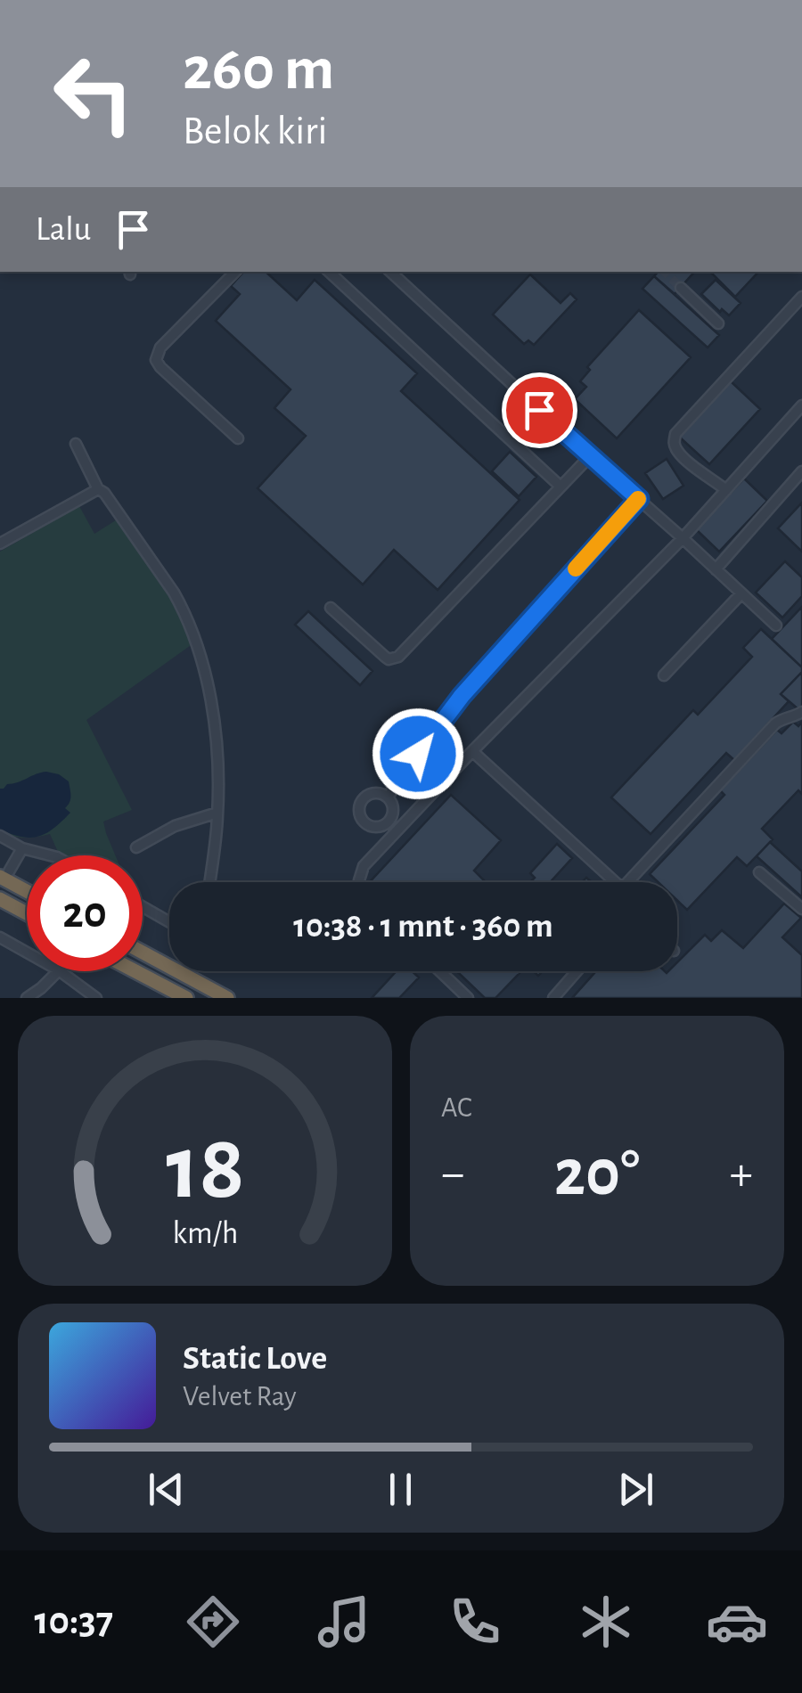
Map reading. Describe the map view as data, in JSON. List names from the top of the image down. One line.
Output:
{"page":{"turn":["260 m","Belok kiri"],"then":"Lalu","limit":"20","trip":"10:38 · 1 mnt · 360 m","tile":"AC","heat":["−","20°","+"],"song":["Static Love","Velvet Ray"],"tabs":"10:37","gauge":["18","km/h"]}}
